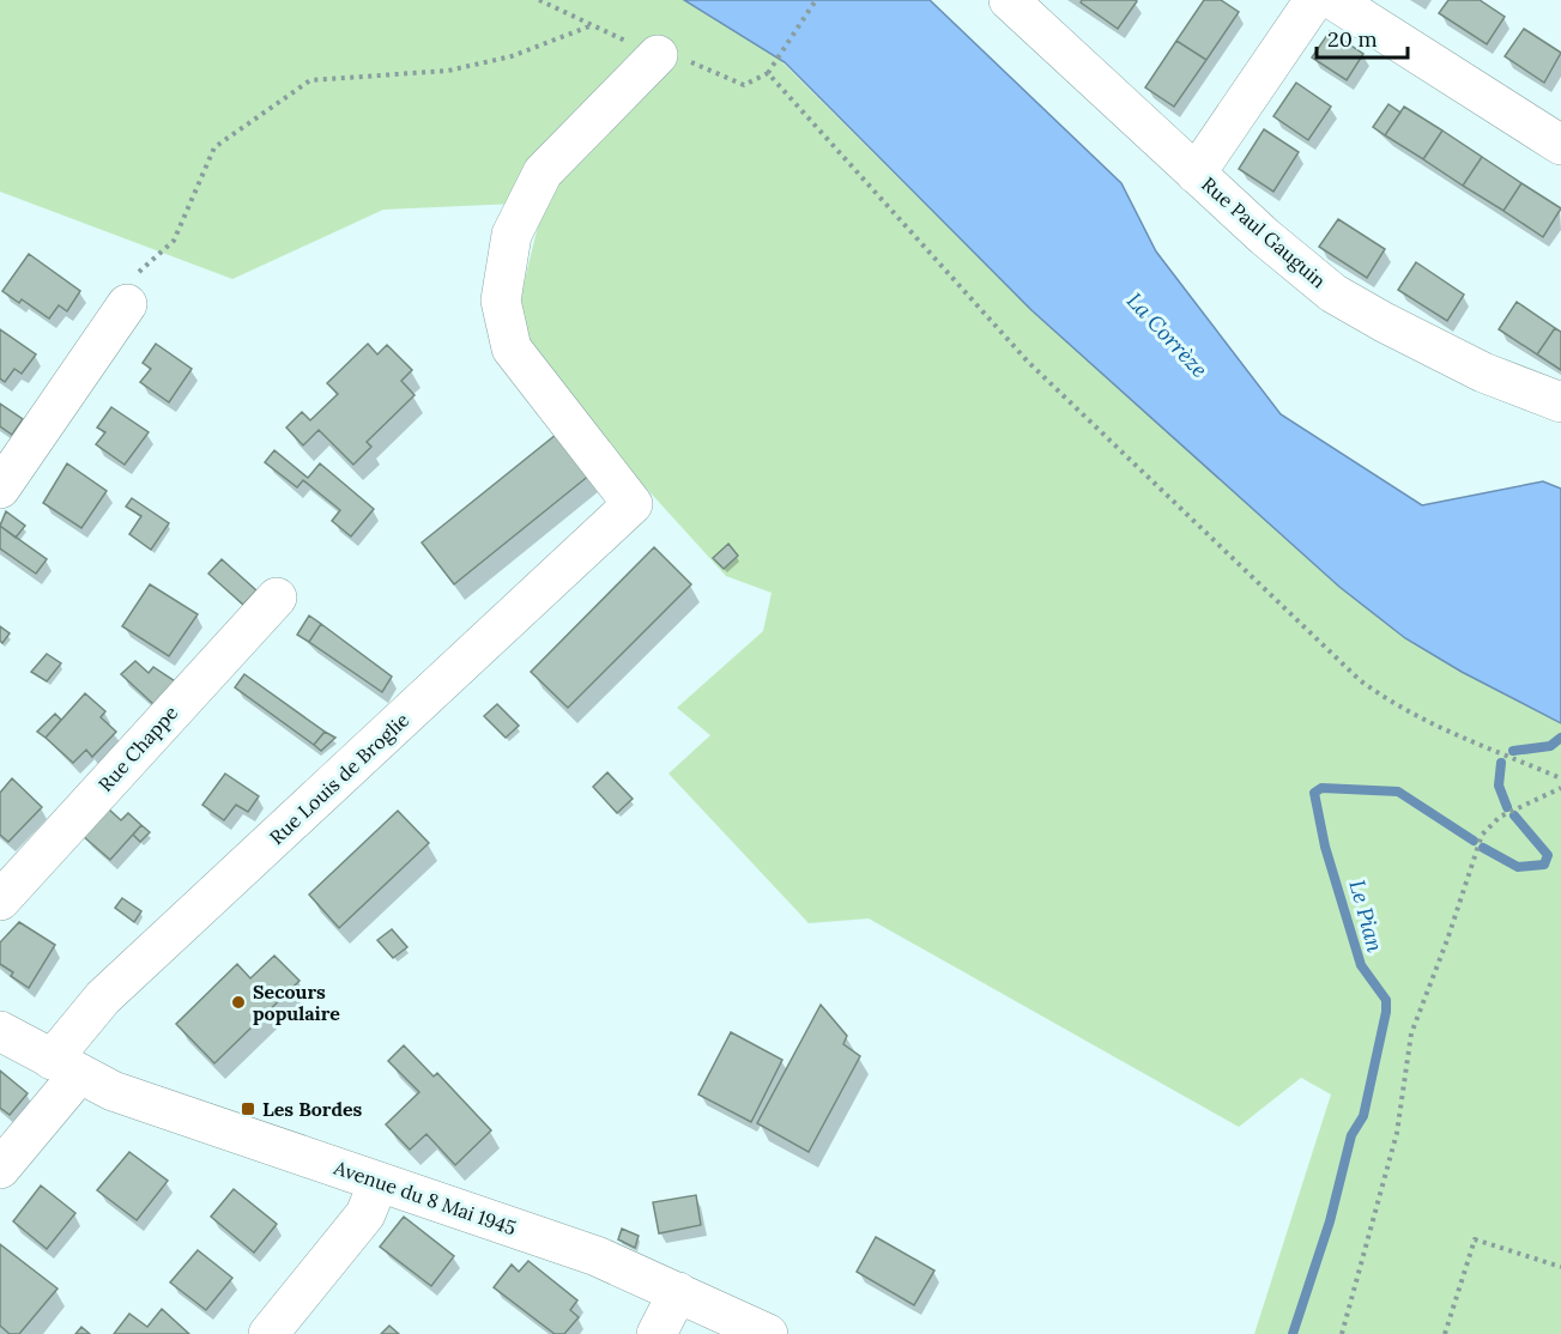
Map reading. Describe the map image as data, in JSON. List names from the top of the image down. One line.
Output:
{"streets":{"street":["Rue Paul Gauguin","Rue Chappe","Rue Louis de Broglie","Avenue du 8 Mai 1945"]},"crossings":[["Rue Louis de Broglie","Avenue du 8 Mai 1945"]],"water":["La Corrèze","Le Pian"],"places":{"other":["Secours populaire"],"transit":["Les Bordes"]},"scale_bar":"20 m"}
